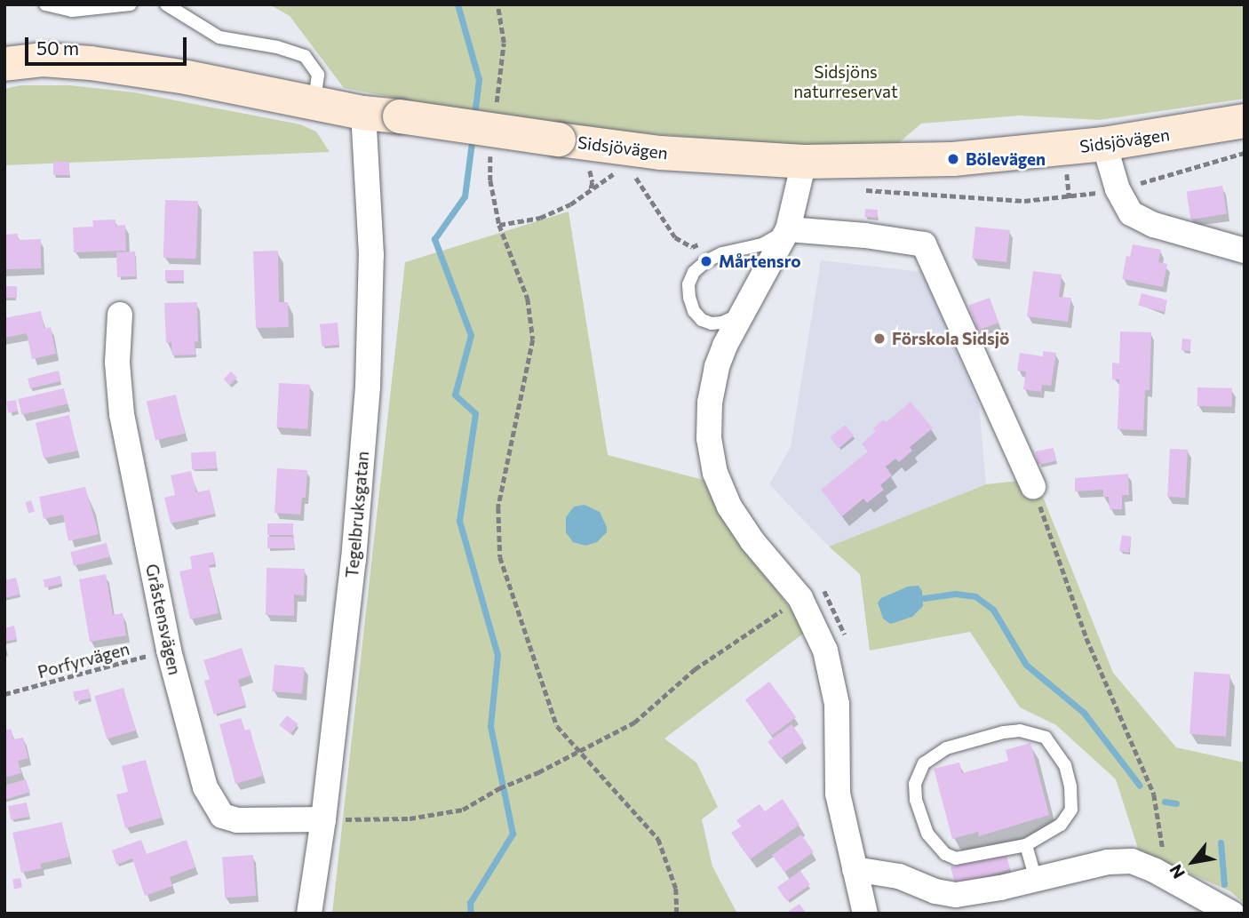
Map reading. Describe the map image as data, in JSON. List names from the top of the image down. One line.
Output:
{"streets":{"main road":["Sidsjövägen"],"street":["Tegelbruksgatan","Gråstensvägen"],"path":["Porfyrvägen"]},"crossings":[["Sidsjövägen","Tegelbruksgatan"],["Tegelbruksgatan","Gråstensvägen"],["Gråstensvägen","Porfyrvägen"]],"parks":["Sidsjöns naturreservat"],"places":["Bölevägen","Mårtensro","Förskola Sidsjö"],"scale_bar":"50 m","north":"bottom left"}
